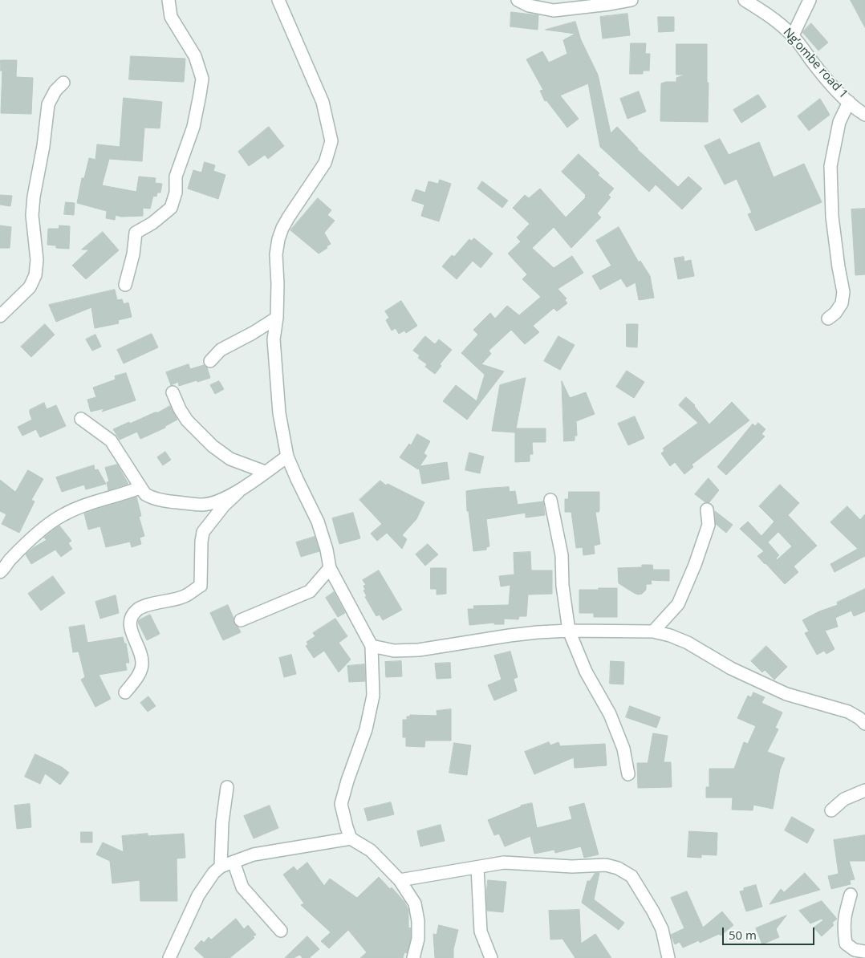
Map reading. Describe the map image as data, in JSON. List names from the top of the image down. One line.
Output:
{"streets":{"street":["Ng’ombe road 1"]},"scale_bar":"50 m"}
